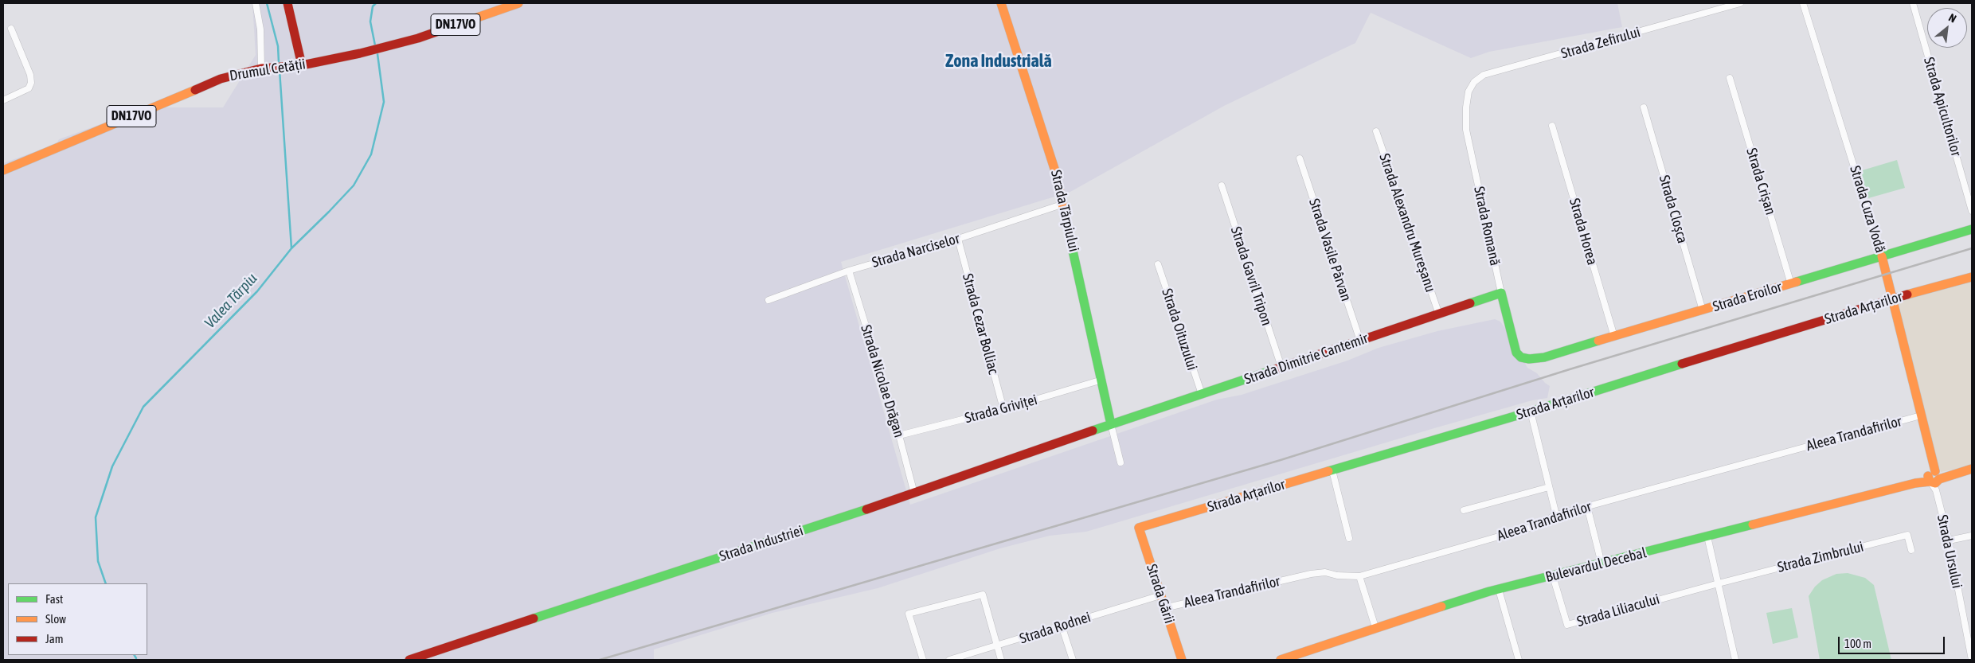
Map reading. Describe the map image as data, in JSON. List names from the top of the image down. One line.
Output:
{"streets":{"main road":["DN17VO","Drumul Cetății","Strada Cuza Vodă","Strada Tărpiului","Strada Romană","Strada Eroilor","Strada Arțarilor","Strada Dimitrie Cantemir","Strada Industriei","Bulevardul Decebal","Strada Gării"],"street":["Strada Zefirului","Strada Apicultorilor","Strada Crișan","Strada Cloșca","Strada Alexandru Mureșanu","Strada Horea","Strada Vasile Pârvan","Strada Narciselor","Strada Gavril Tripon","Strada Cezar Bolliac","Strada Oituzului","Strada Nicolae Drăgan","Strada Griviței","Aleea Trandafirilor","Strada Ursului","Strada Zimbrului","Strada Liliacului","Strada Rodnei"]},"crossings":[["Strada Zefirului","Strada Romană"],["Strada Crișan","Strada Eroilor"],["Strada Cloșca","Strada Eroilor"],["Strada Cuza Vodă","Strada Eroilor"],["Strada Cuza Vodă","Strada Arțarilor"],["Strada Cuza Vodă","Aleea Trandafirilor"],["Strada Cuza Vodă","Strada Ursului"],["Strada Cuza Vodă","Bulevardul Decebal"],["Strada Tărpiului","Strada Narciselor"],["Strada Tărpiului","Strada Dimitrie Cantemir"],["Strada Tărpiului","Strada Griviței"],["Strada Tărpiului","Strada Industriei"],["Strada Alexandru Mureșanu","Strada Dimitrie Cantemir"],["Strada Romană","Strada Eroilor"],["Strada Romană","Strada Dimitrie Cantemir"],["Strada Horea","Strada Eroilor"],["Strada Vasile Pârvan","Strada Dimitrie Cantemir"],["Strada Narciselor","Strada Cezar Bolliac"],["Strada Narciselor","Strada Nicolae Drăgan"],["Strada Gavril Tripon","Strada Dimitrie Cantemir"],["Strada Arțarilor","Strada Gării"],["Strada Cezar Bolliac","Strada Griviței"],["Strada Oituzului","Strada Dimitrie Cantemir"],["Strada Dimitrie Cantemir","Strada Industriei"],["Strada Nicolae Drăgan","Strada Griviței"],["Strada Nicolae Drăgan","Strada Industriei"],["Aleea Trandafirilor","Strada Gării"],["Strada Ursului","Bulevardul Decebal"],["Strada Zimbrului","Strada Liliacului"],["Bulevardul Decebal","Strada Liliacului"],["Strada Gării","Strada Rodnei"]],"districts":["Zona Industrială"],"water":["Valea Tărpiu"],"legend":["Fast","Slow","Jam"],"scale_bar":"100 m","north":"top right"}
